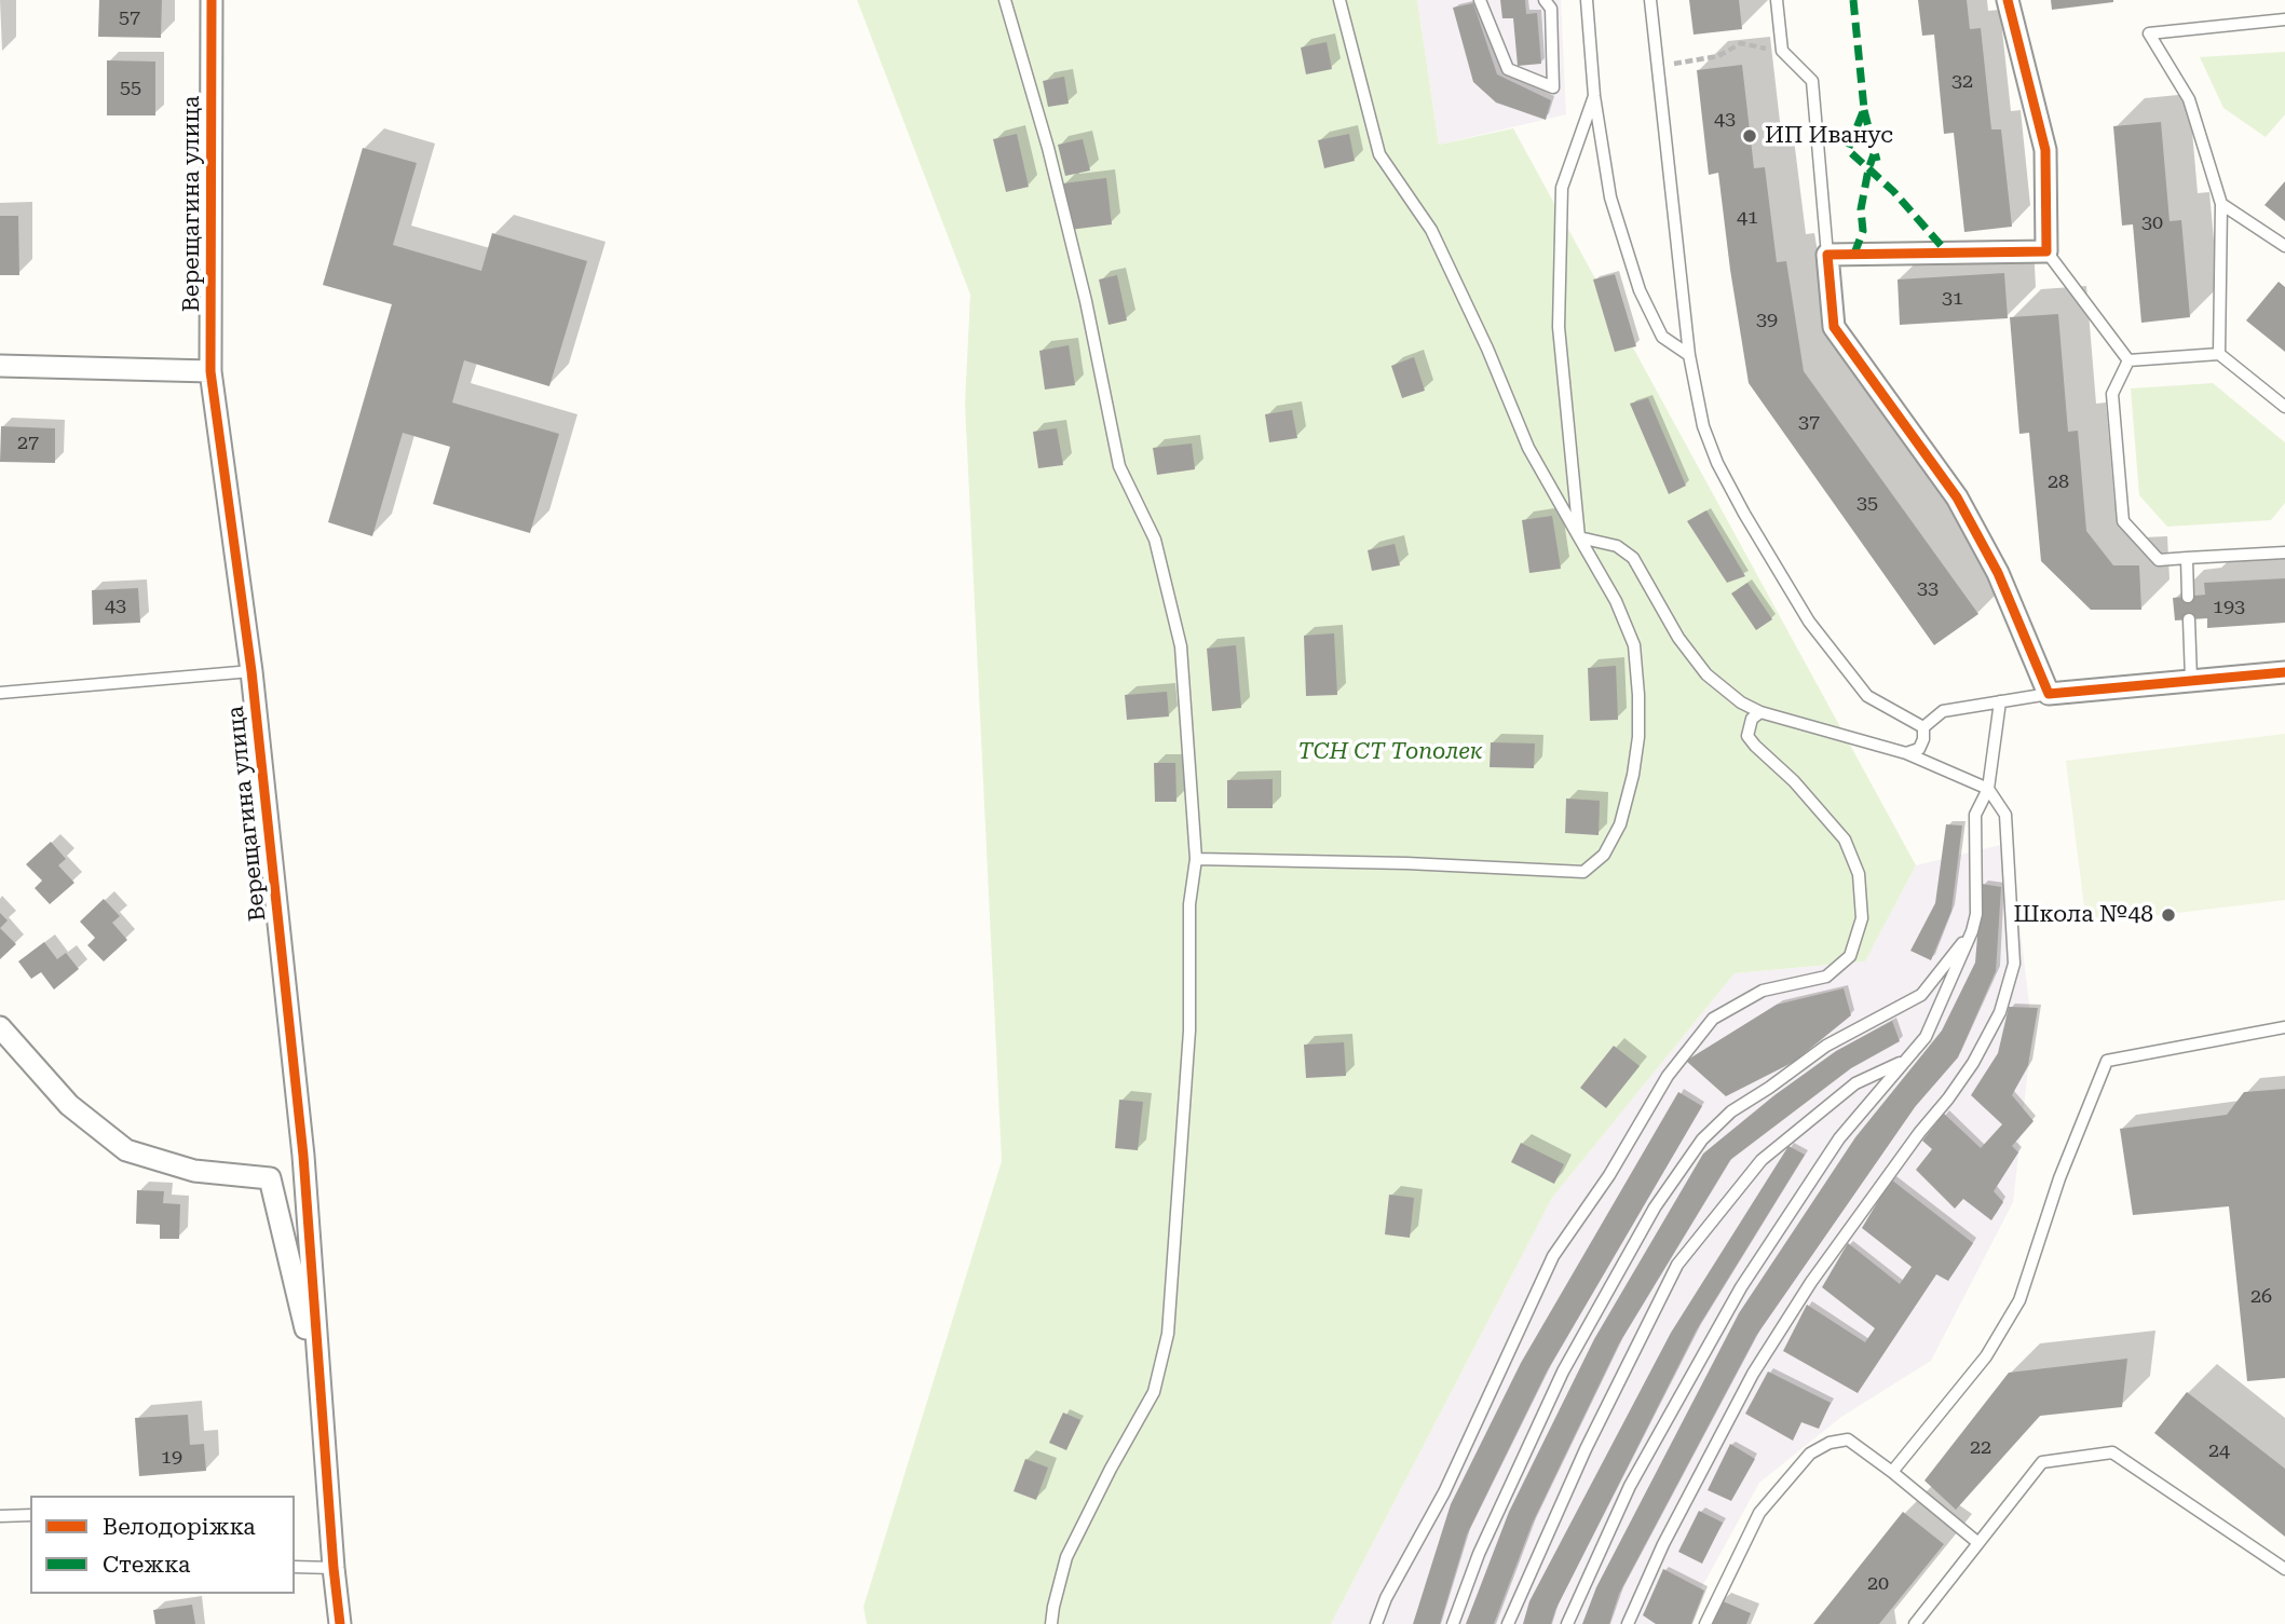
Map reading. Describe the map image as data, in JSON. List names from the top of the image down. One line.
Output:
{"streets":{"street":["Верещагина улица"]},"parks":["ТСН СТ Тополек"],"places":["ИП Иванус","Школа №48"],"house_numbers":["57","32","55","43","41","30","31","39","37","27","28","35","33","43","193","26","22","24","19","20"],"legend":["Велодоріжка","Стежка"]}
